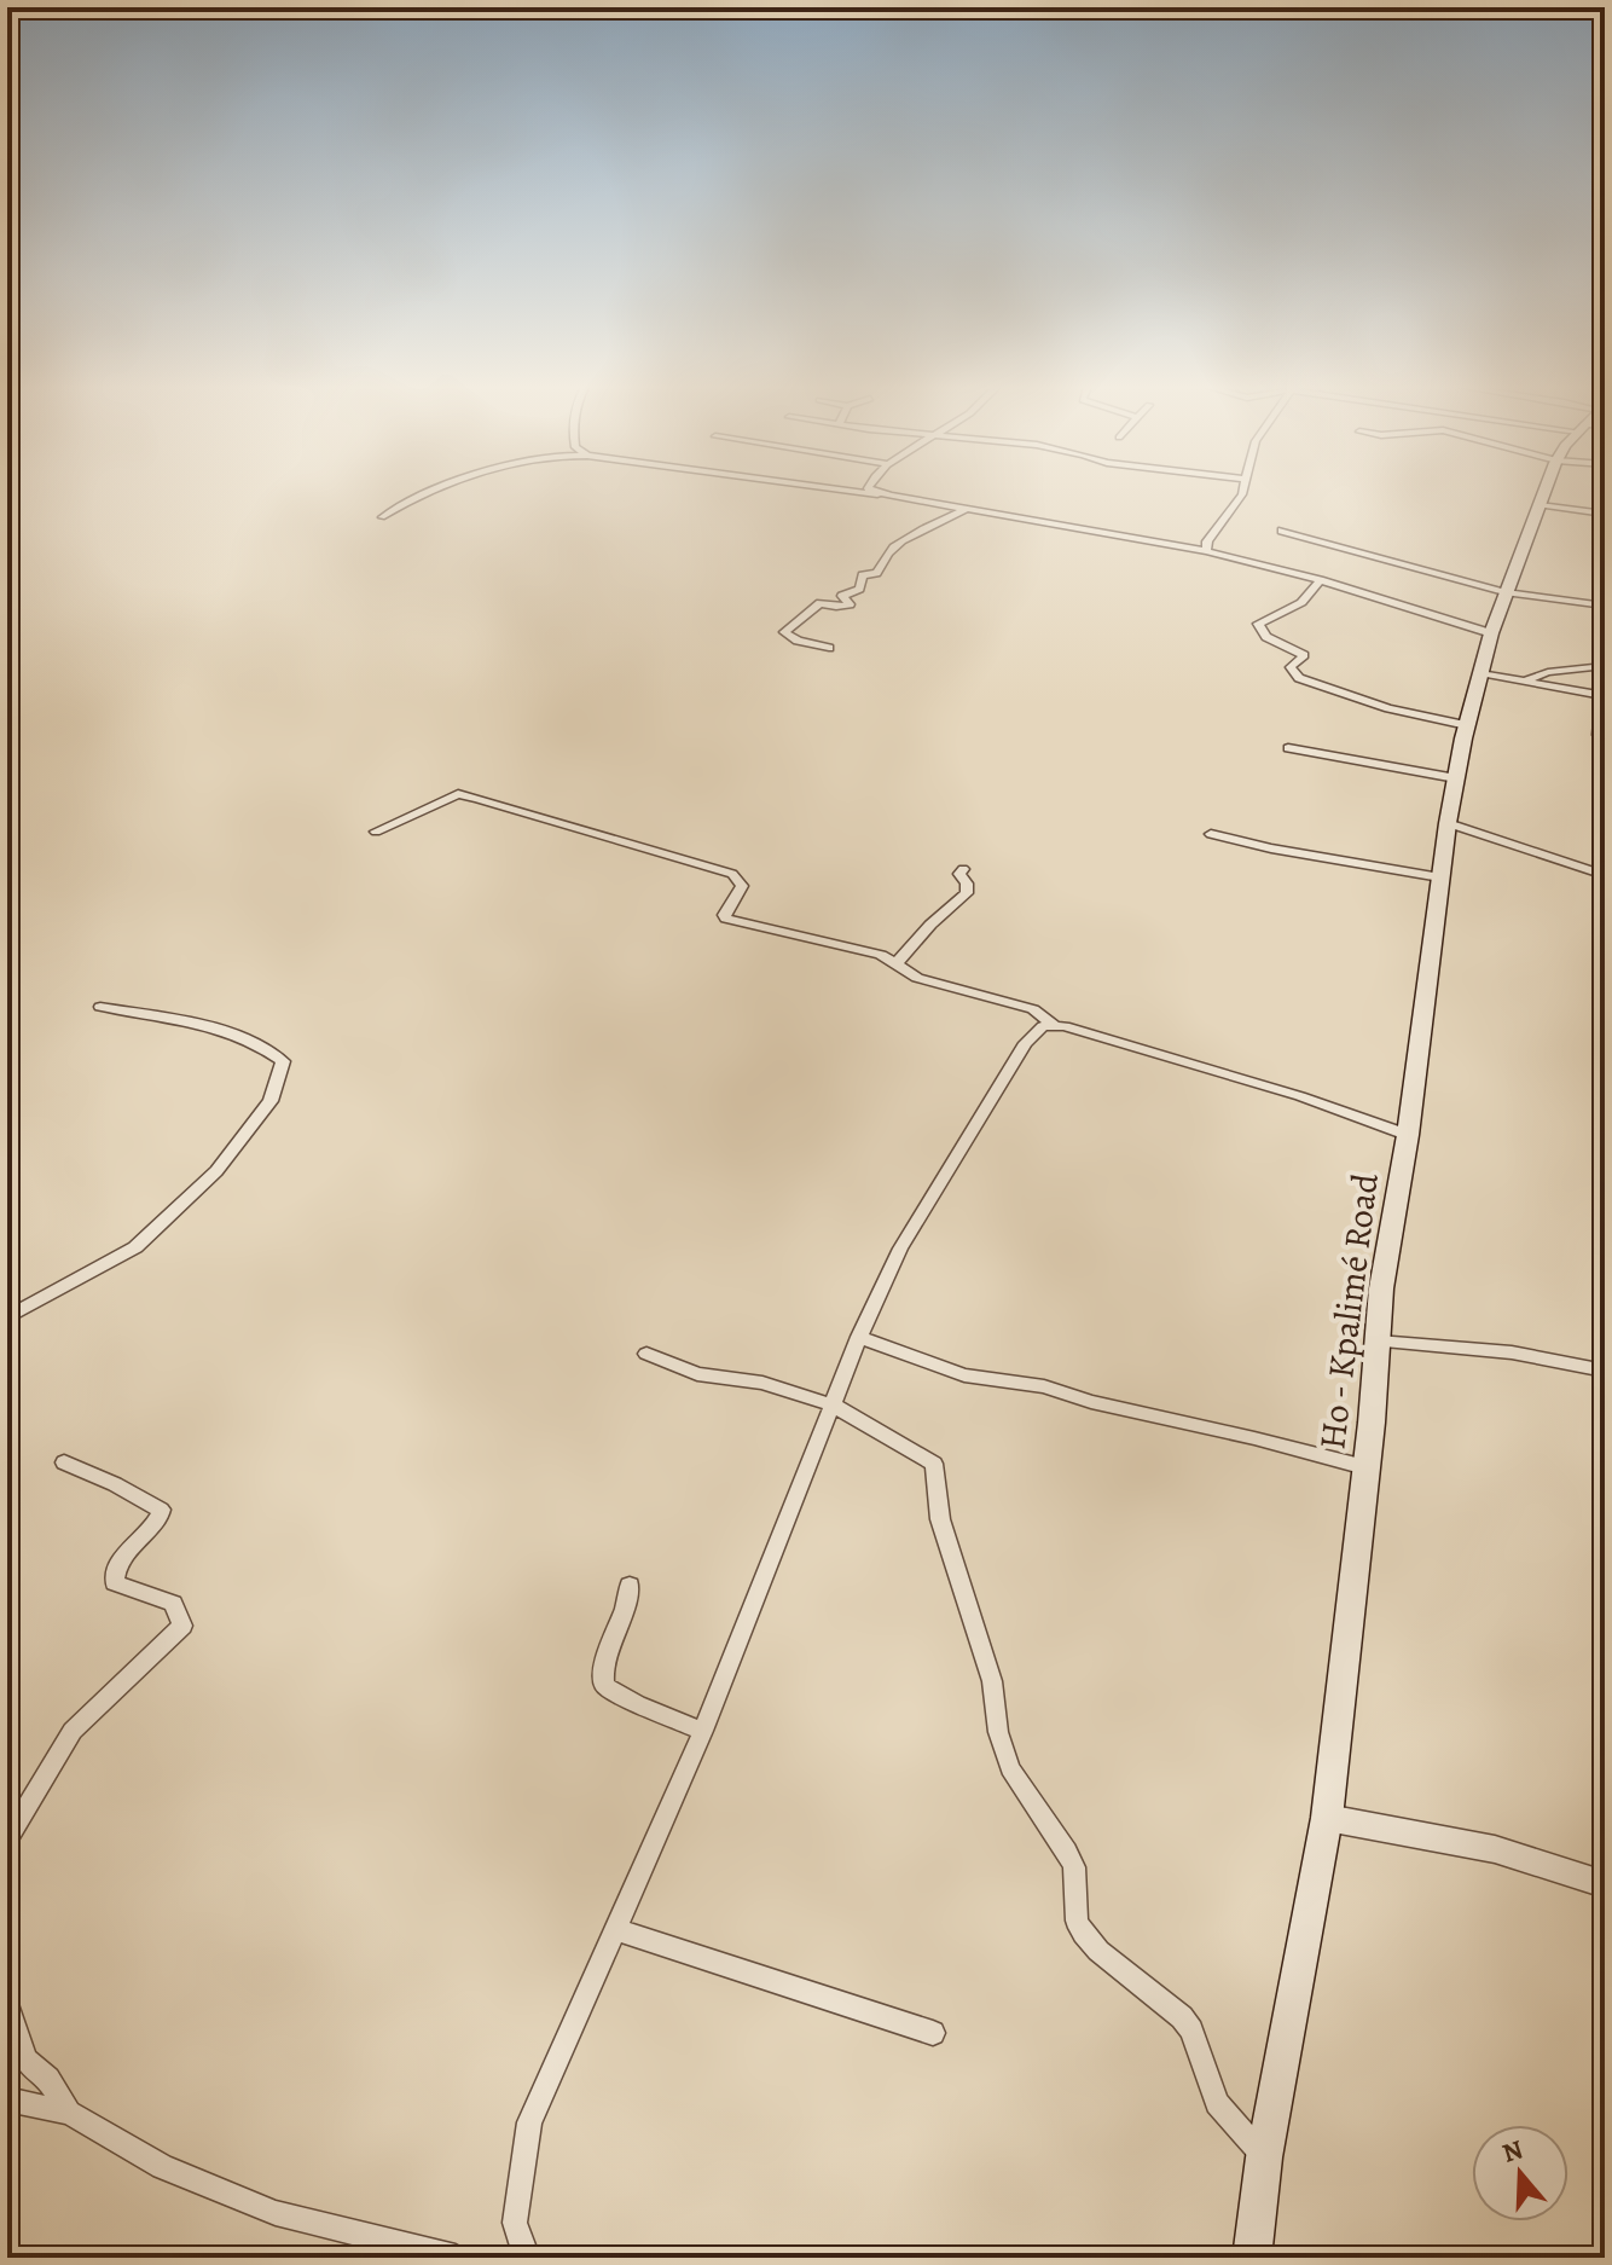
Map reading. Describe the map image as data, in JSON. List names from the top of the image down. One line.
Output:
{"streets":{"main road":["Ho - Kpalimé Road"]},"north":"top"}
